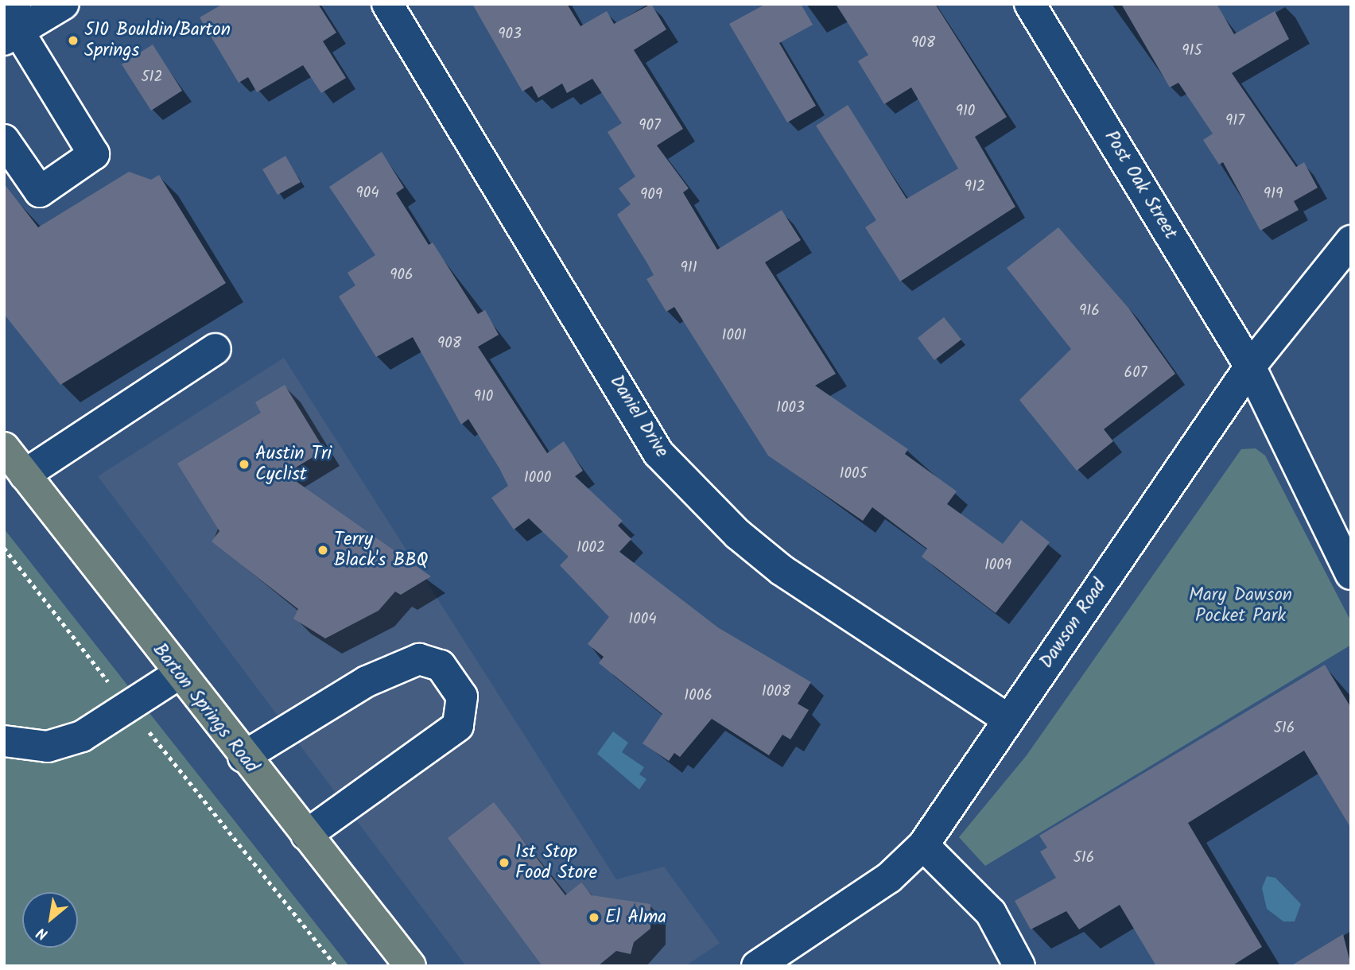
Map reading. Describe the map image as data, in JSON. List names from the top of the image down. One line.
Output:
{"streets":{"main road":["Barton Springs Road"],"street":["Post Oak Street","Daniel Drive","Dawson Road"]},"crossings":[["Post Oak Street","Dawson Road"],["Daniel Drive","Dawson Road"]],"parks":["Mary Dawson Pocket Park"],"places":["510 Bouldin/Barton Springs","Austin Tri Cyclist","Terry Black's BBQ","1st Stop Food Store","El Alma"],"house_numbers":["903","908","915","512","910","917","907","912","904","919","909","911","906","916","1001","908","607","910","1003","1005","1000","1002","1009","1004","1008","1006","516","516"],"north":"bottom left"}
